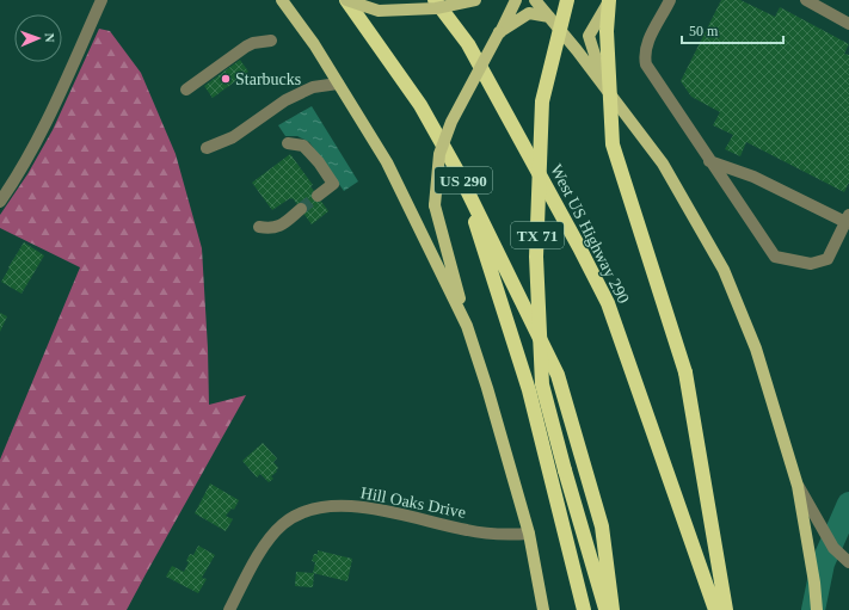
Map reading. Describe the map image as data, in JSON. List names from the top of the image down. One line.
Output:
{"streets":{"highway":["US 290","West US Highway 290","TX 71"],"street":["Hill Oaks Drive"]},"places":["Starbucks"],"scale_bar":"50 m","north":"right"}
